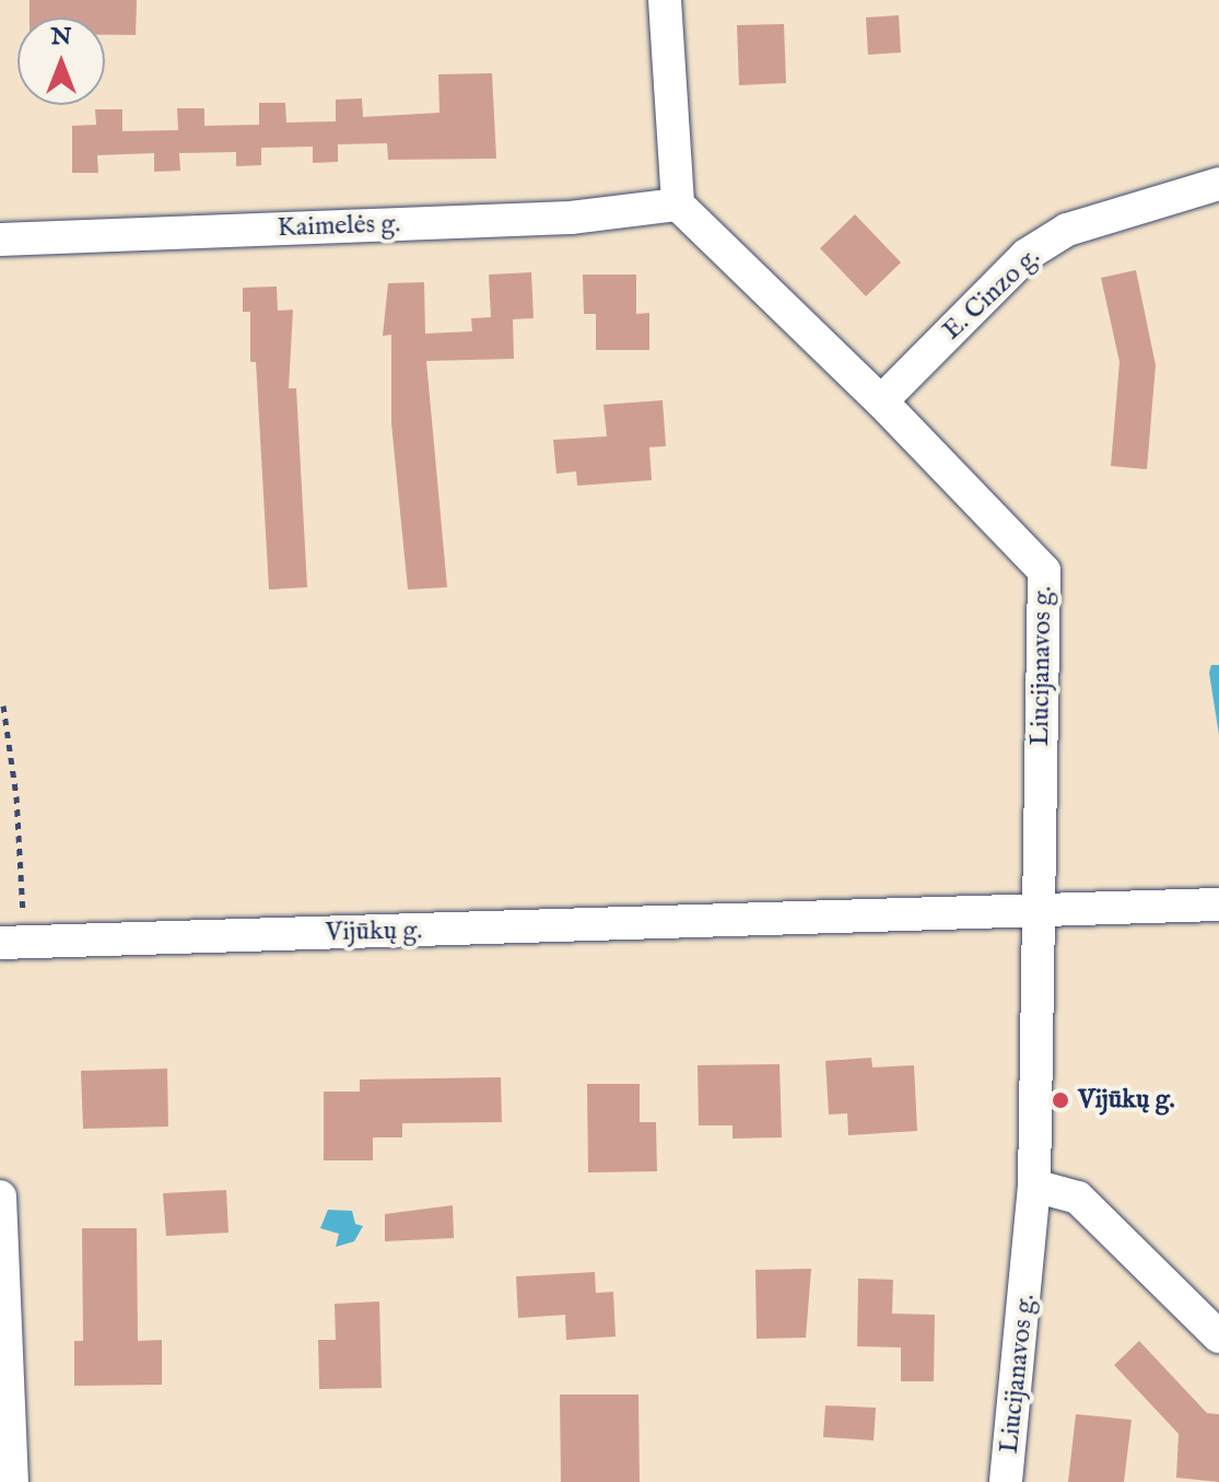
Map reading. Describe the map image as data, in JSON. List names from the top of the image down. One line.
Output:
{"streets":{"street":["Kaimelės g.","E. Cinzo g.","Liucijanavos g.","Vijūkų g."]},"crossings":[["Kaimelės g.","Liucijanavos g."],["E. Cinzo g.","Liucijanavos g."],["Liucijanavos g.","Vijūkų g."]],"places":["Vijūkų g."],"north":"top"}
